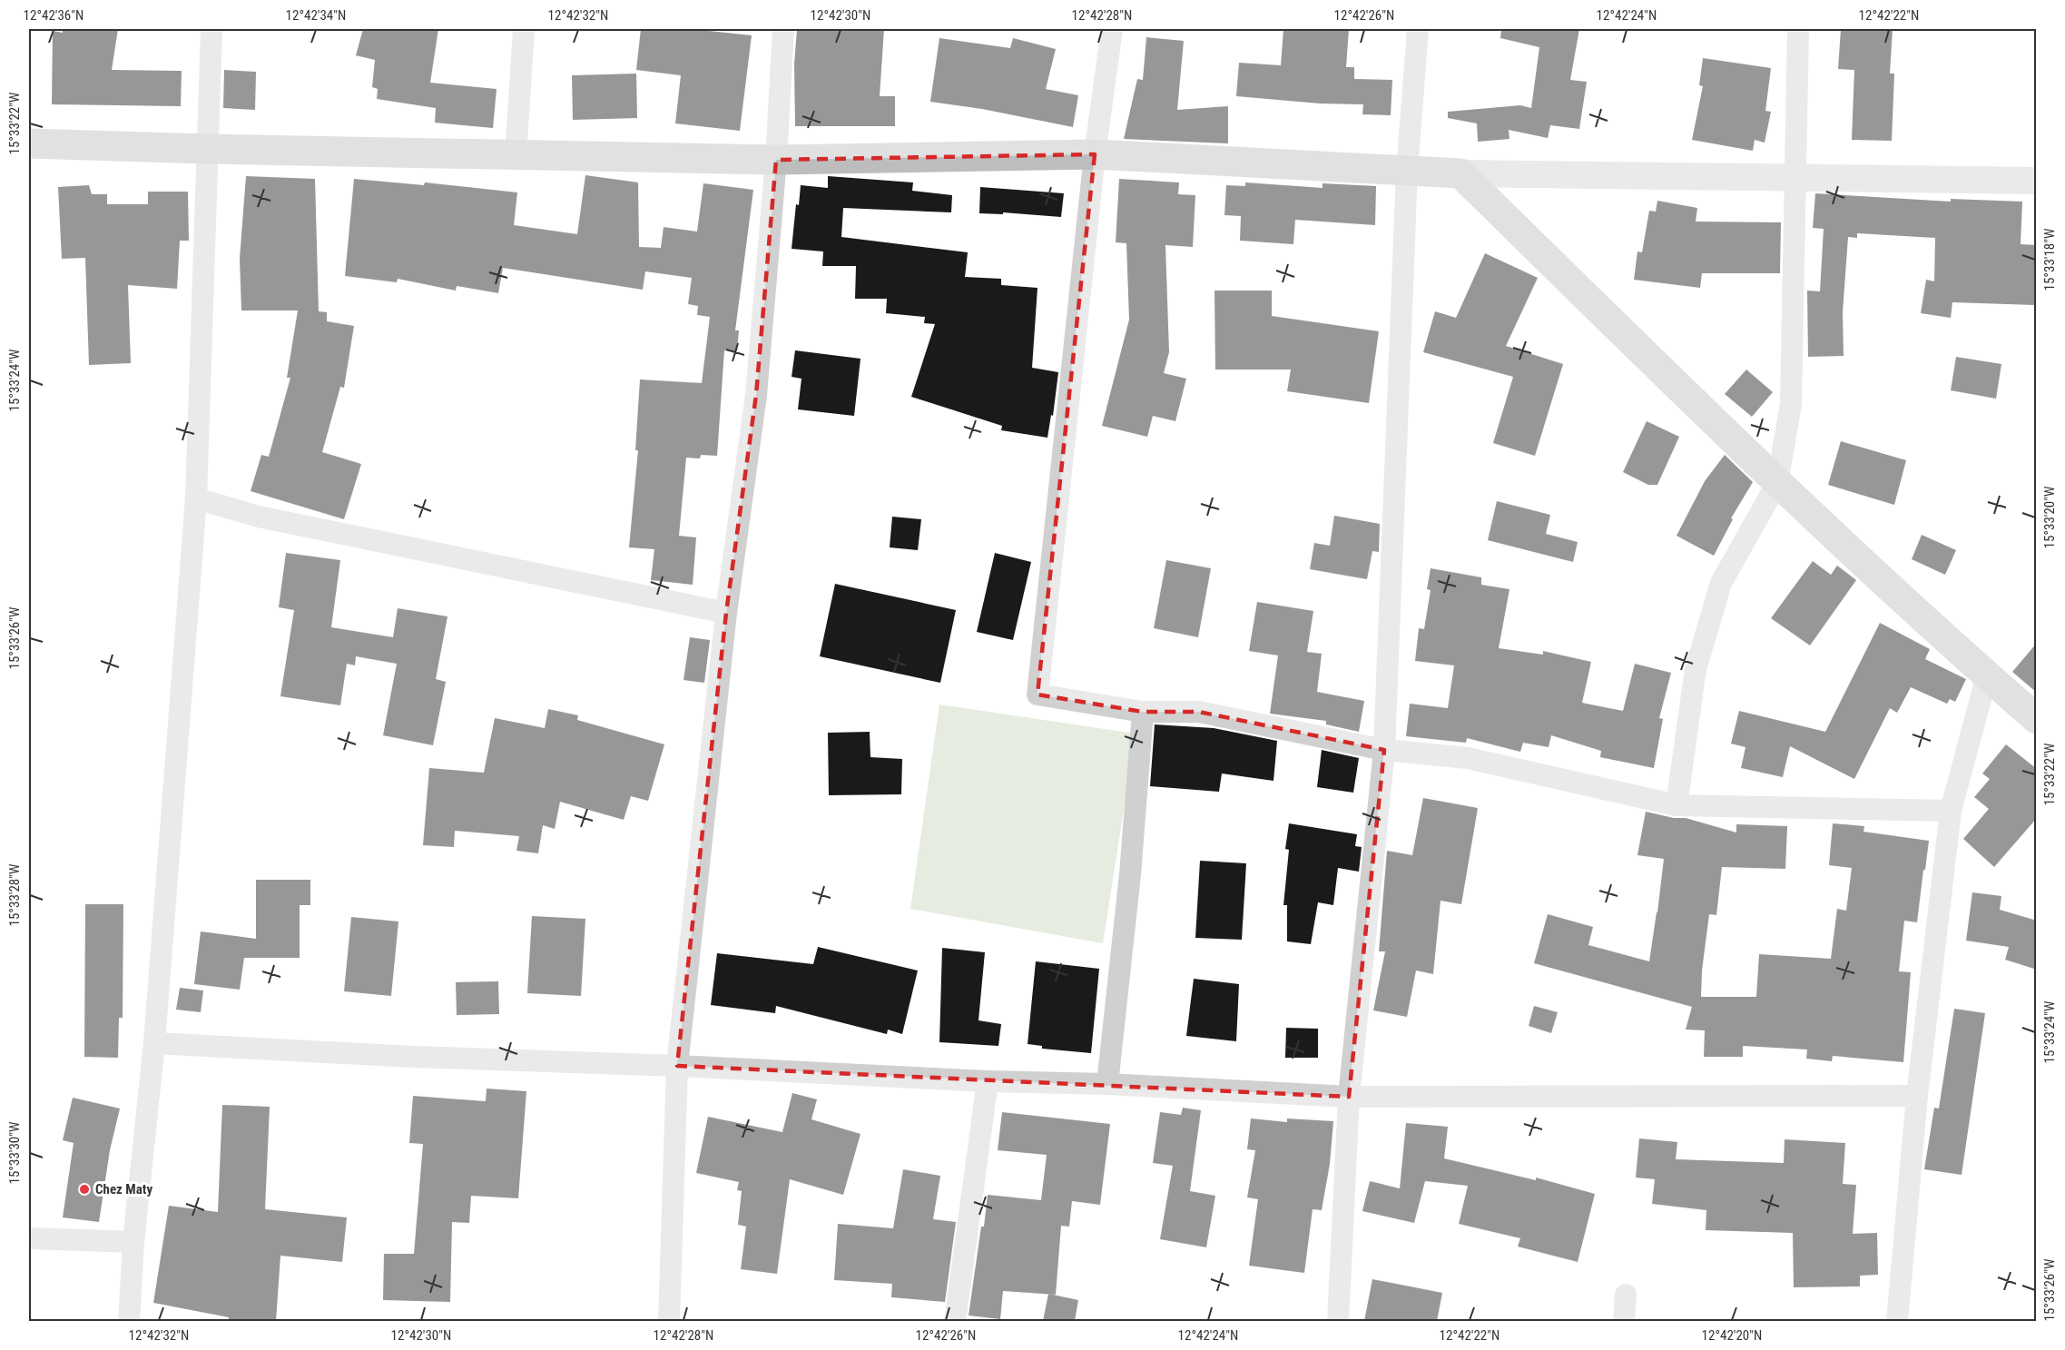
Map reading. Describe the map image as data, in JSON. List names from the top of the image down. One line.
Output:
{"places":["Chez Maty"],"coordinates":["12°42'36\"N","12°42'34\"N","12°42'32\"N","12°42'30\"N","12°42'28\"N","12°42'26\"N","12°42'24\"N","12°42'22\"N","15°33'22\"W","15°33'18\"W","15°33'24\"W","15°33'20\"W","15°33'26\"W","15°33'28\"W","15°33'30\"W","12°42'20\"N"]}
